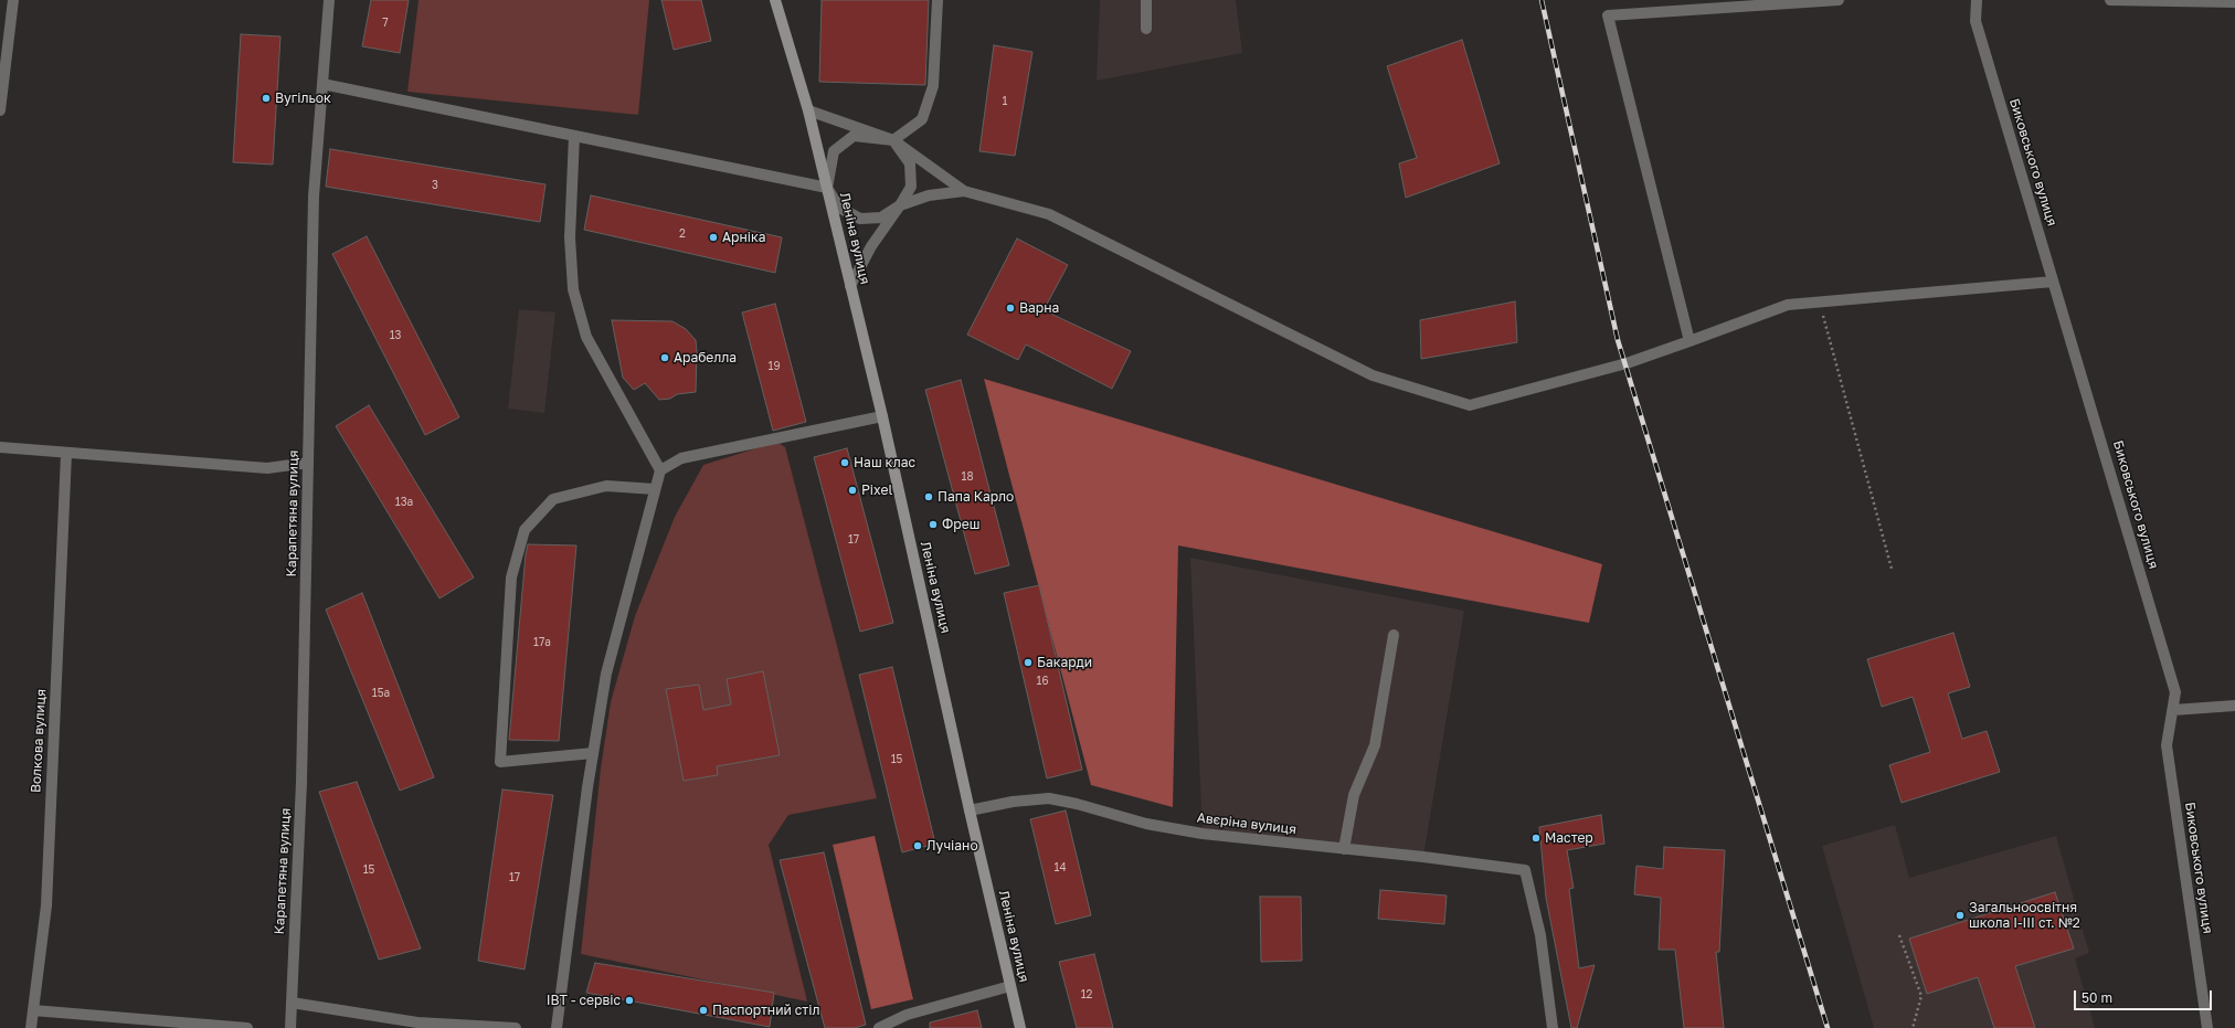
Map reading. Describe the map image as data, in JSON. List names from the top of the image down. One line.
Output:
{"streets":{"main road":["Леніна вулиця"],"street":["Биковського вулиця","Карапетяна вулиця","Волкова вулиця","Авєріна вулиця"]},"crossings":[["Леніна вулиця","Авєріна вулиця"]],"places":["Вугільок","Арніка","Варна","Арабелла","Наш клас","Pixel","Папа Карло","Фреш","Бакарди","Мастер","Лучіано","Загальноосвітня школа І-ІІІ ст. №2","ІВТ - сервіс","Паспортний стіл"],"house_numbers":["7","1","3","2","13","19","18","13а","17","17а","16","15а","15","14","15","17","12"],"scale_bar":"50 m"}
